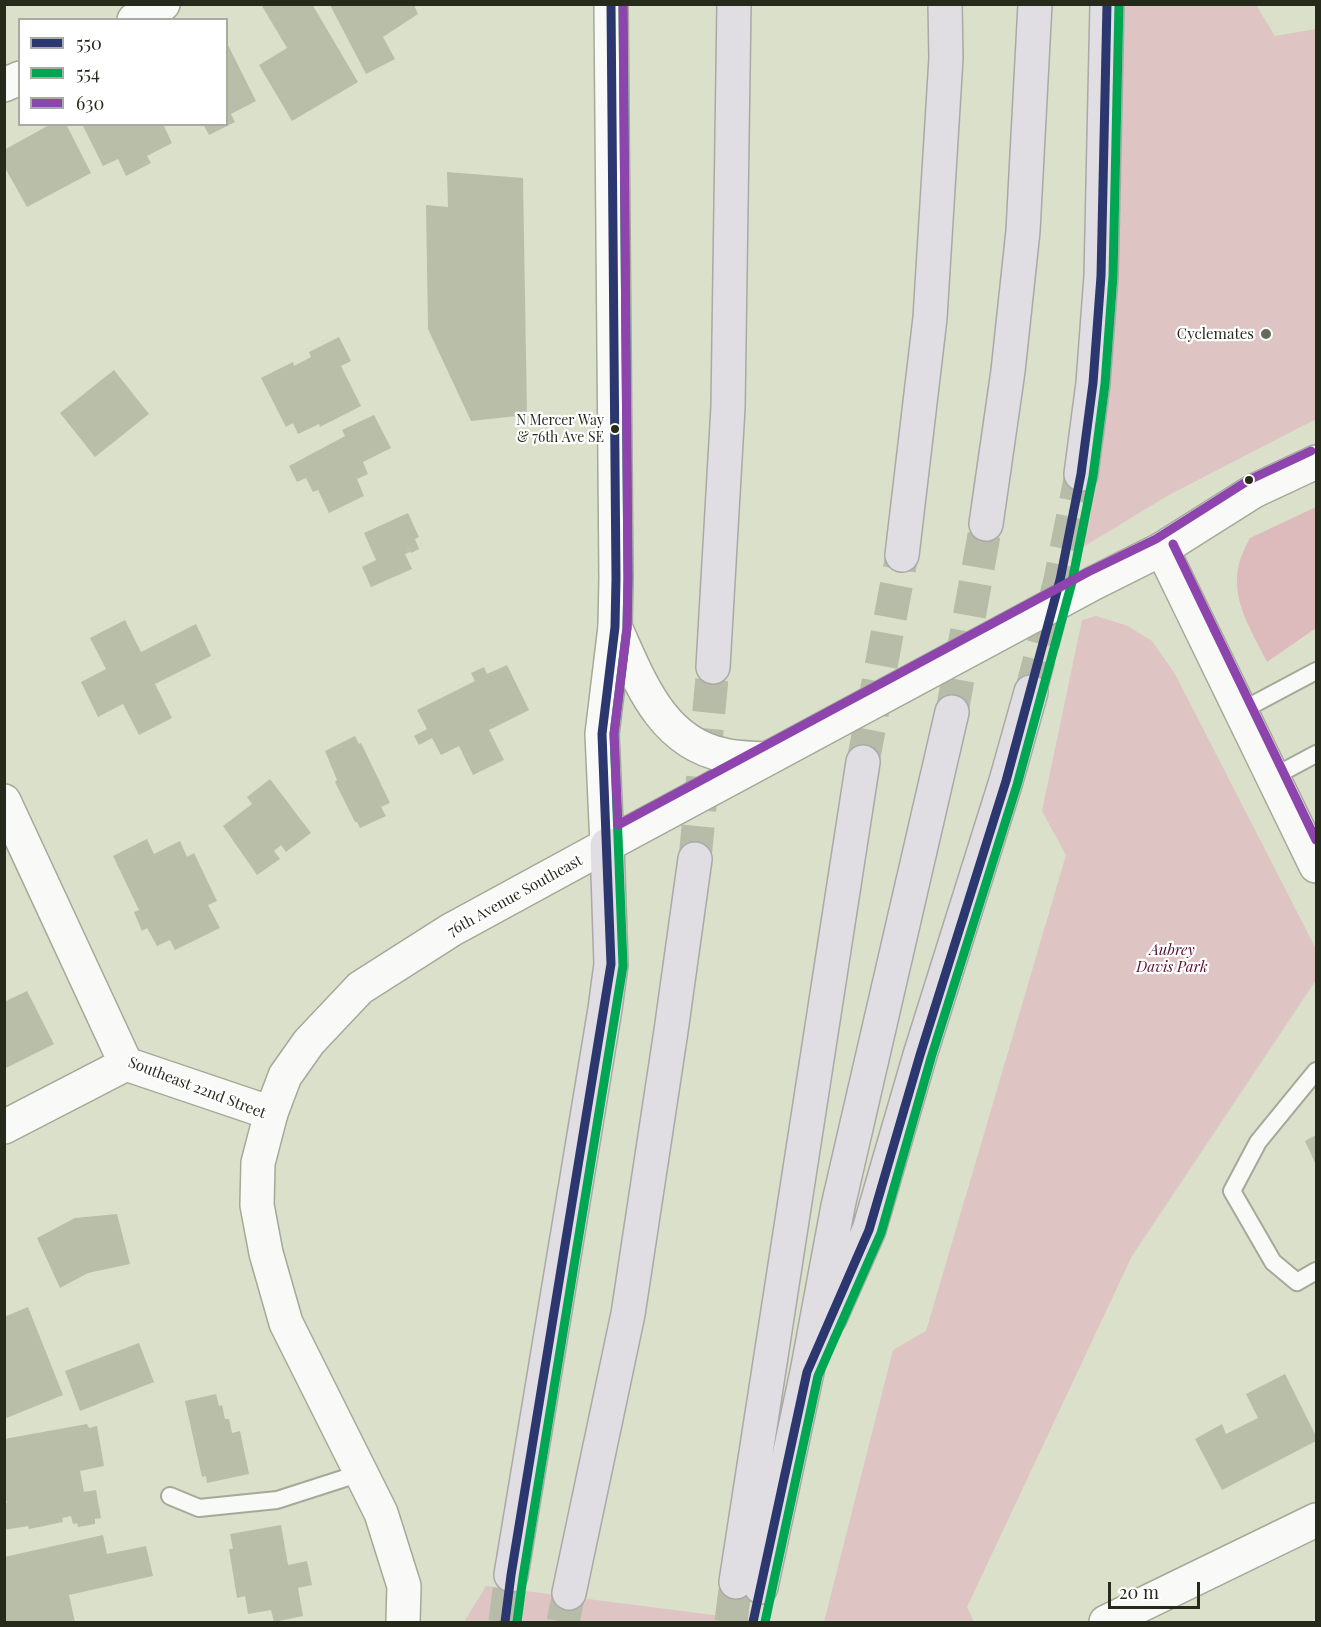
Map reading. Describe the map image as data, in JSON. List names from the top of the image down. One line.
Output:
{"streets":{"street":["76th Avenue Southeast","Southeast 22nd Street"]},"crossings":[["76th Avenue Southeast","Southeast 22nd Street"]],"parks":["Aubrey Davis Park"],"places":["Cyclemates","N Mercer Way & 76th Ave SE"],"lines":["transit line 550","transit line 554","transit line 630"],"legend":["550","554","630"],"scale_bar":"20 m"}
